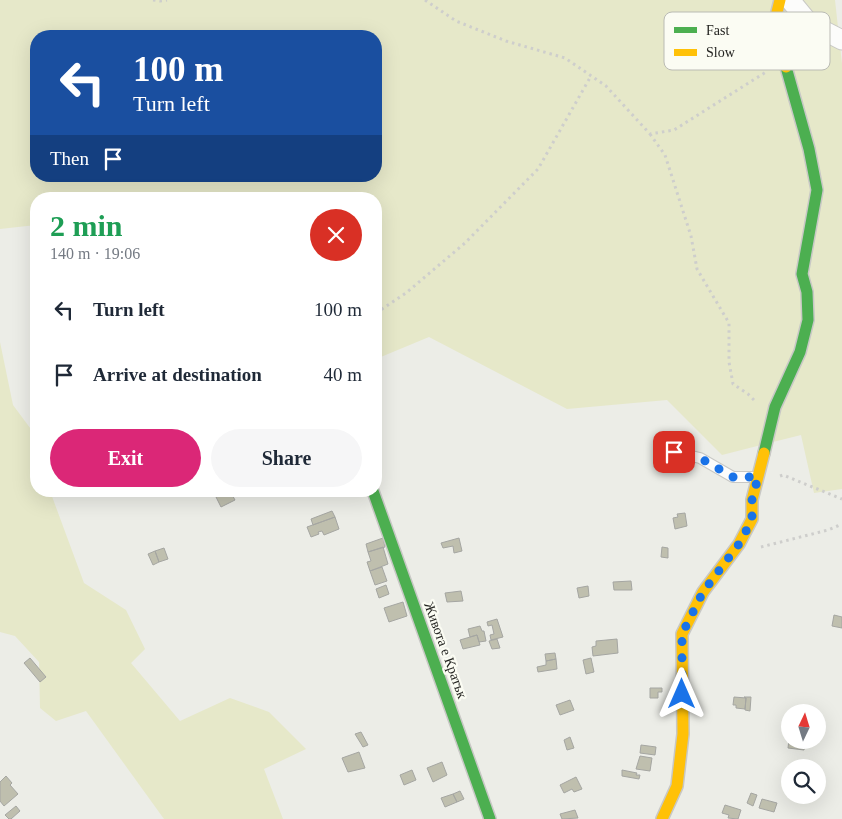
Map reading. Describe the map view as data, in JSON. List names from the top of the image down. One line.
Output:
{"streets":{"street":["Живота е Кратък"]},"legend":["Fast","Slow"],"north":"top","page":{"turn":["100 m","Turn left"],"then":"Then","heading":["2 min","140 m · 19:06"],"list":[{"name":"Turn left","value":"100 m"},{"name":"Arrive at destination","value":"40 m"}],"buttons":["Exit","Share"]}}
